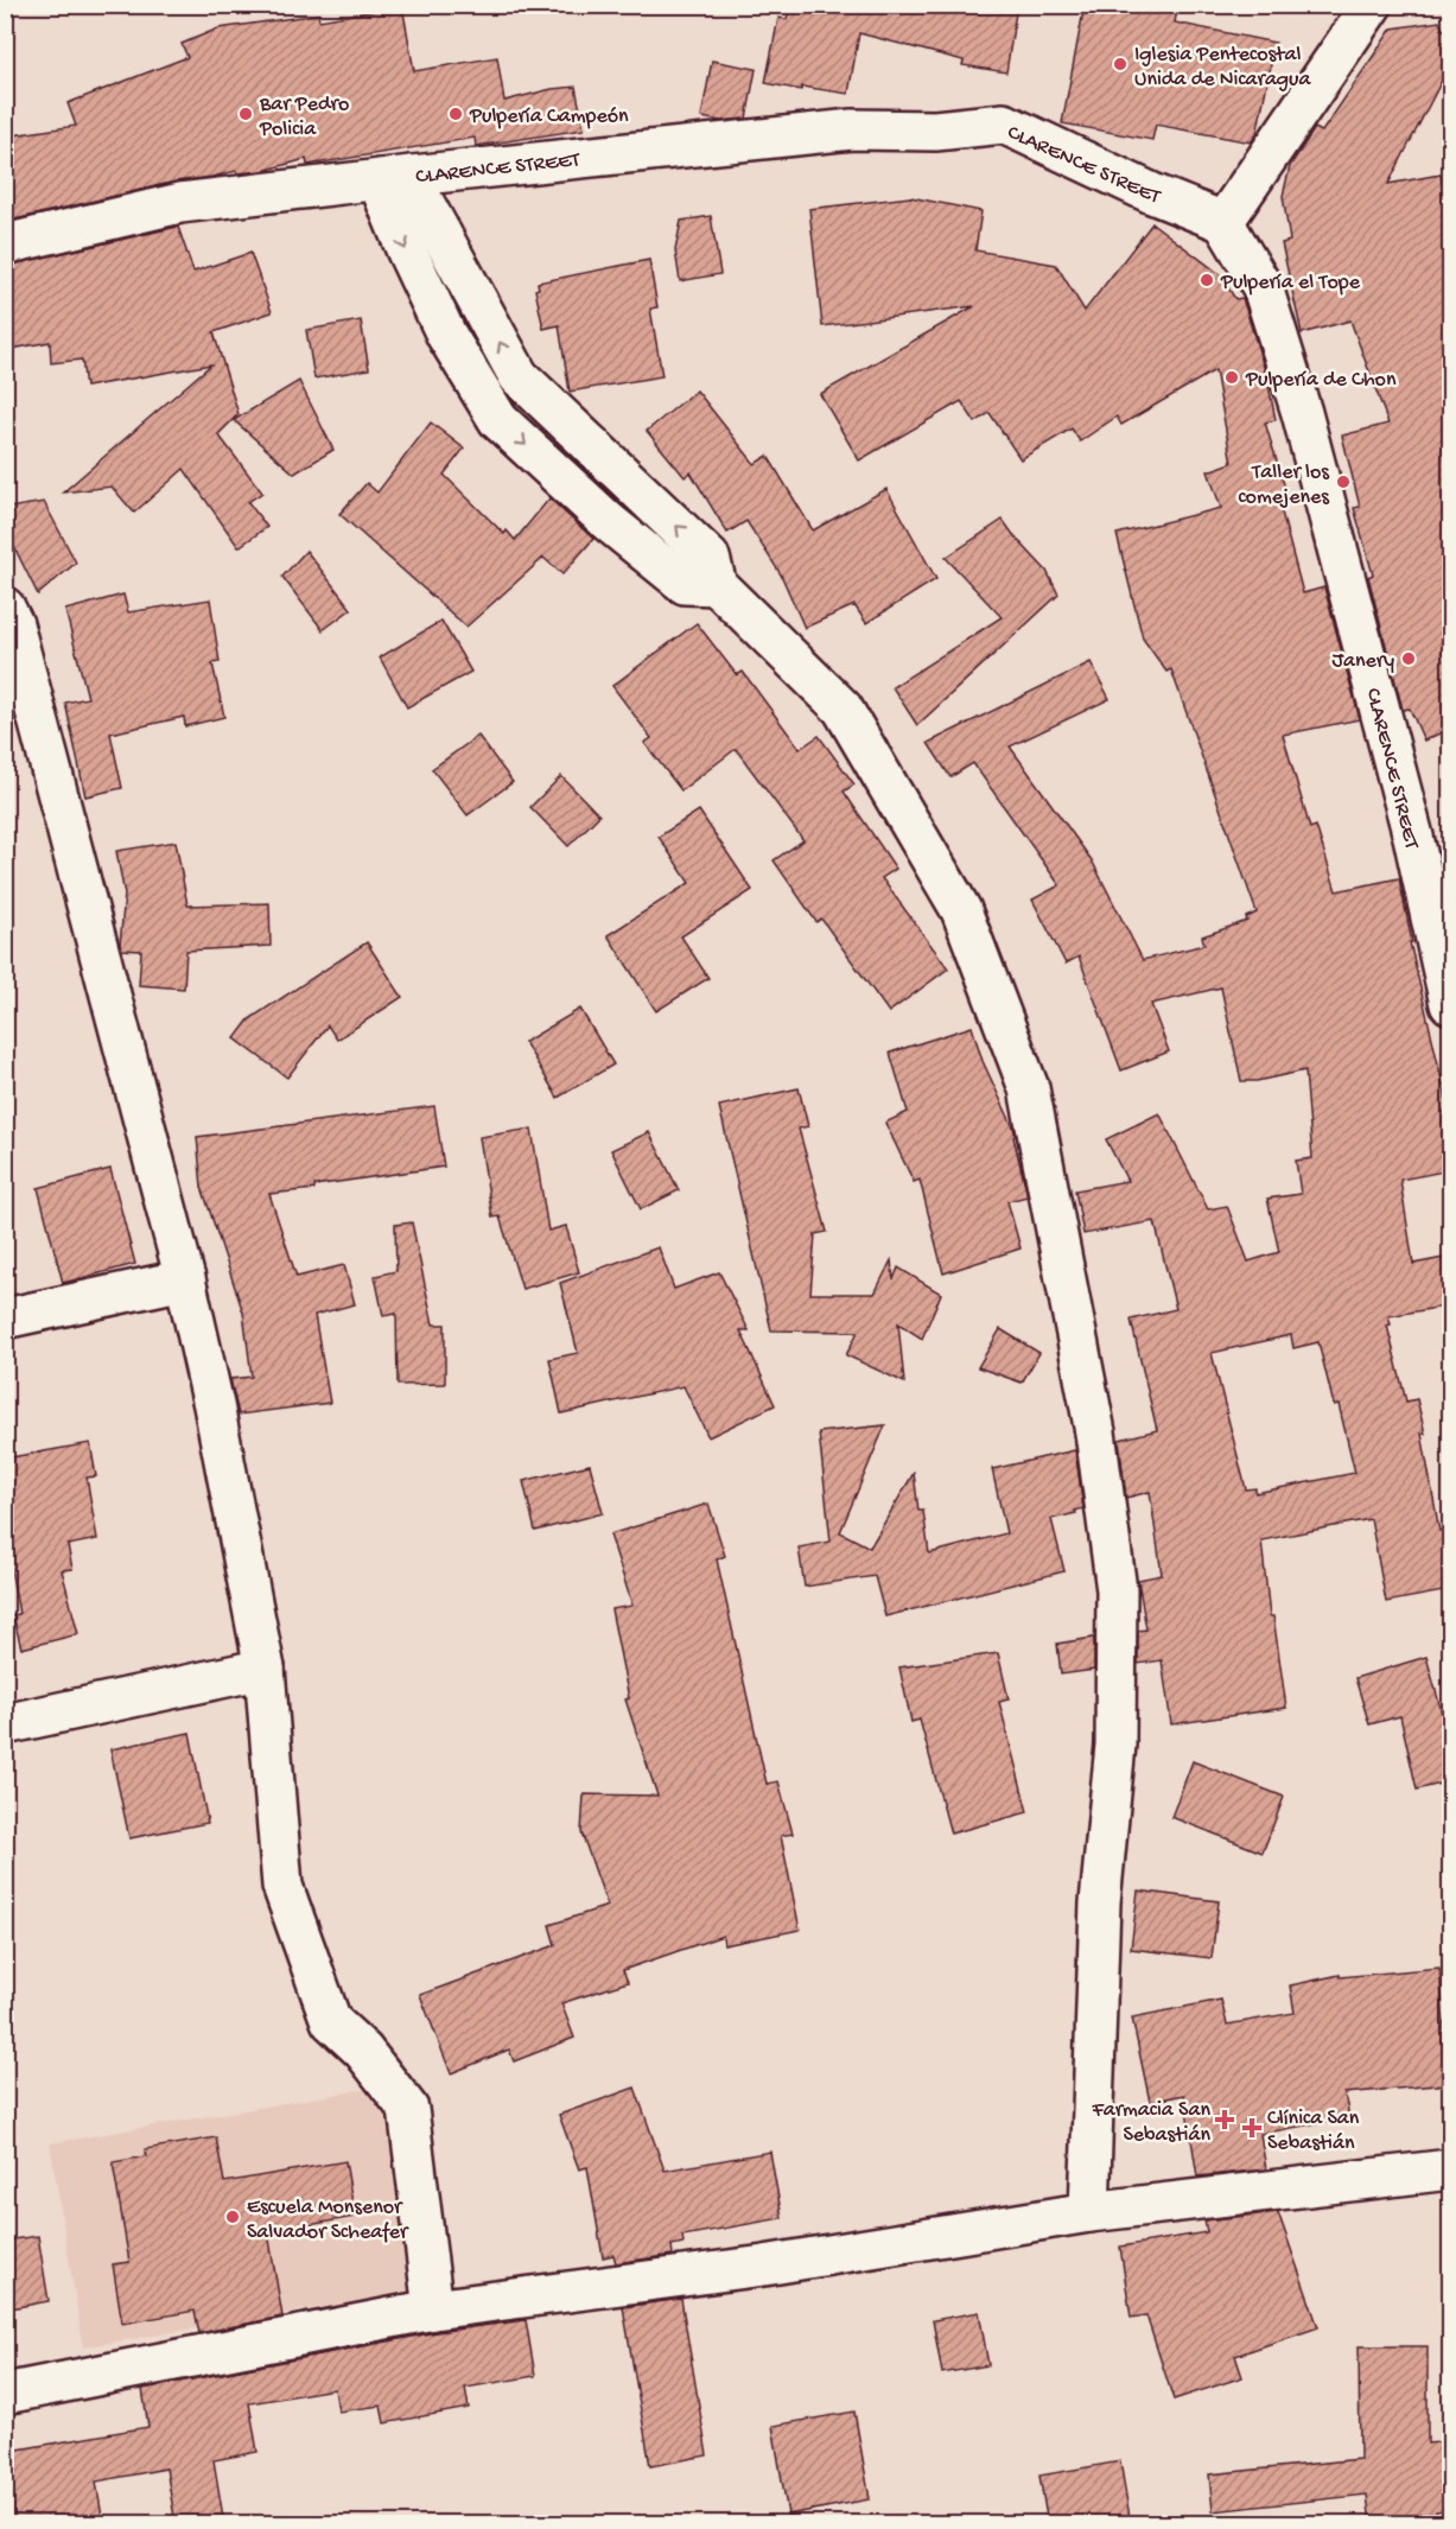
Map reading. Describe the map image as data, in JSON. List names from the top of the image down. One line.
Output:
{"streets":{"street":["CLARENCE STREET"]},"places":{"other":["Iglesia Pentecostal Unida de Nicaragua","Bar Pedro Policia","Pulpería Campeón","Pulpería el Tope","Pulpería de Chon","Taller los comejenes","Janery","Escuela Monsenor Salvador Scheafer"],"health":["Farmacia San Sebastián","Clínica San Sebastián"]}}
